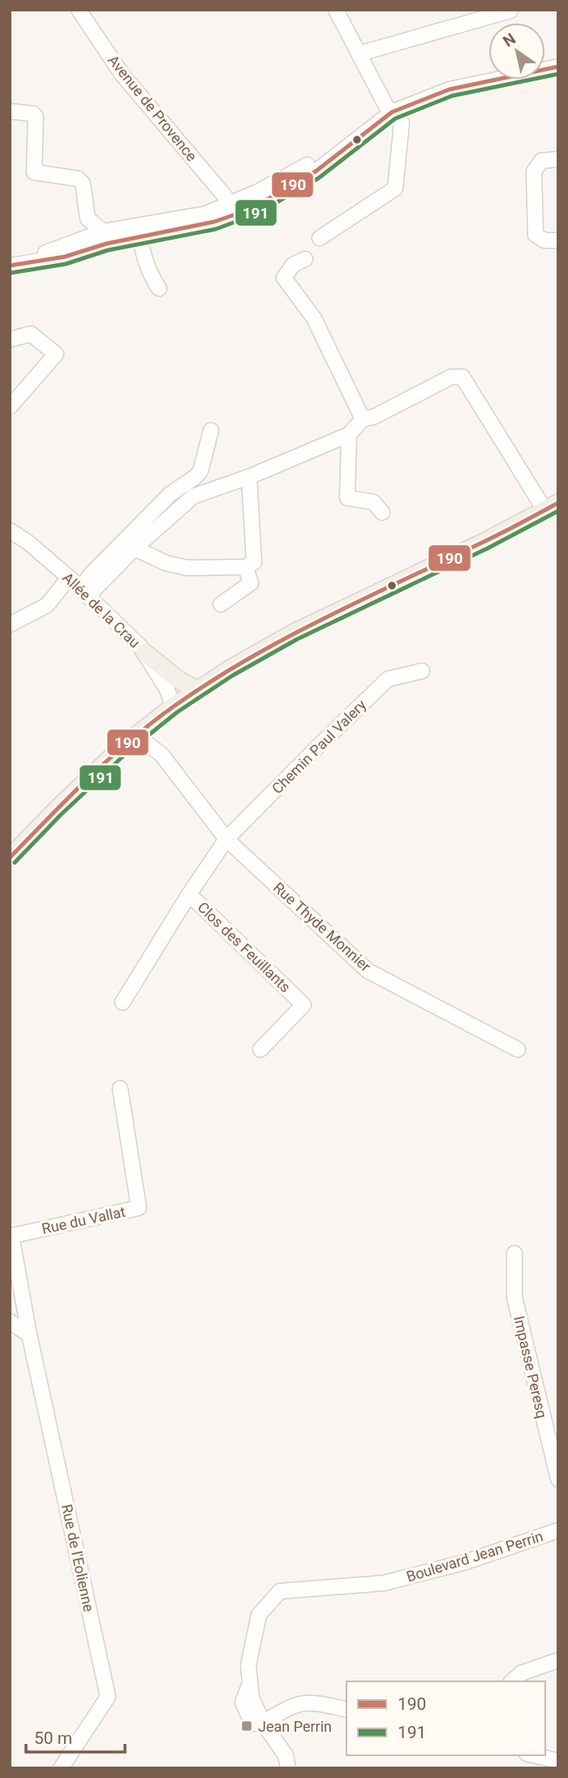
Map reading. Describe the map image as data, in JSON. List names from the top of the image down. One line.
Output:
{"streets":{"street":["Avenue de Provence","Allée de la Crau","Chemin Paul Valery","Rue Thyde Monnier","Clos des Feuillants","Rue du Vallat","Impasse Peresq","Boulevard Jean Perrin","Rue de l'Eolienne"]},"crossings":[["Chemin Paul Valery","Rue Thyde Monnier"],["Chemin Paul Valery","Clos des Feuillants"],["Rue Thyde Monnier","Clos des Feuillants"],["Rue du Vallat","Rue de l'Eolienne"]],"places":{"transit":["Jean Perrin"]},"lines":["transit line 190","transit line 191"],"legend":["190","191"],"scale_bar":"50 m","north":"top left"}
